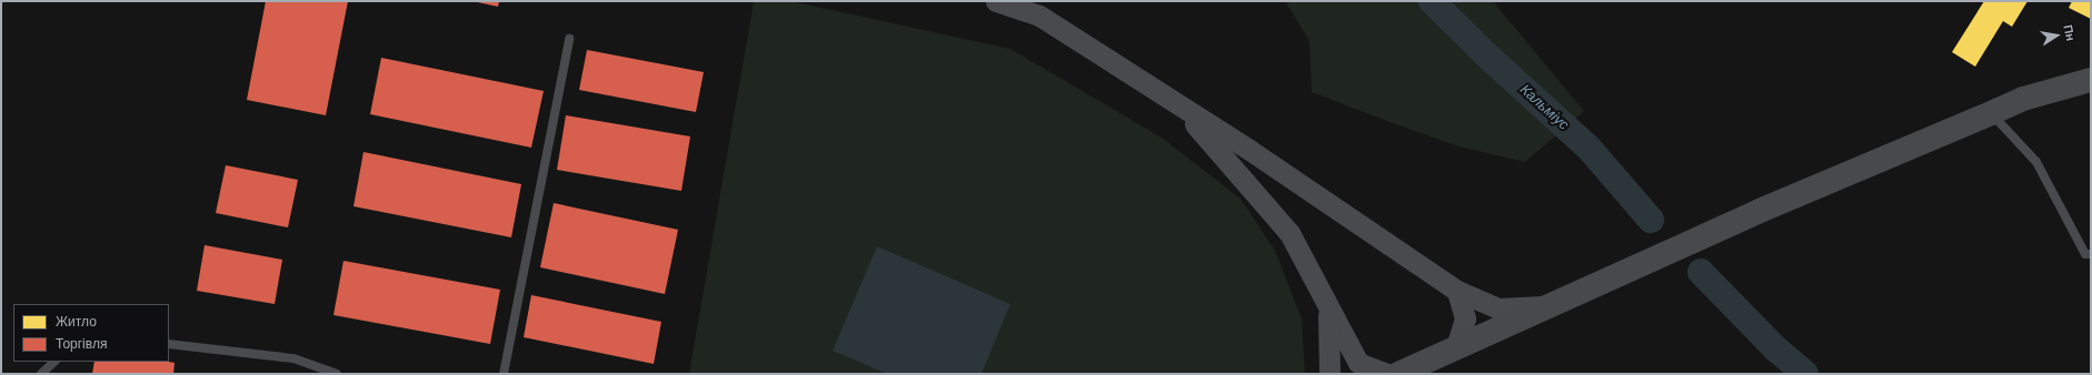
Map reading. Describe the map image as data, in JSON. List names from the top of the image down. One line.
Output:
{"water":["Кальміус"],"legend":["Житло","Торгівля"],"north":"right"}
